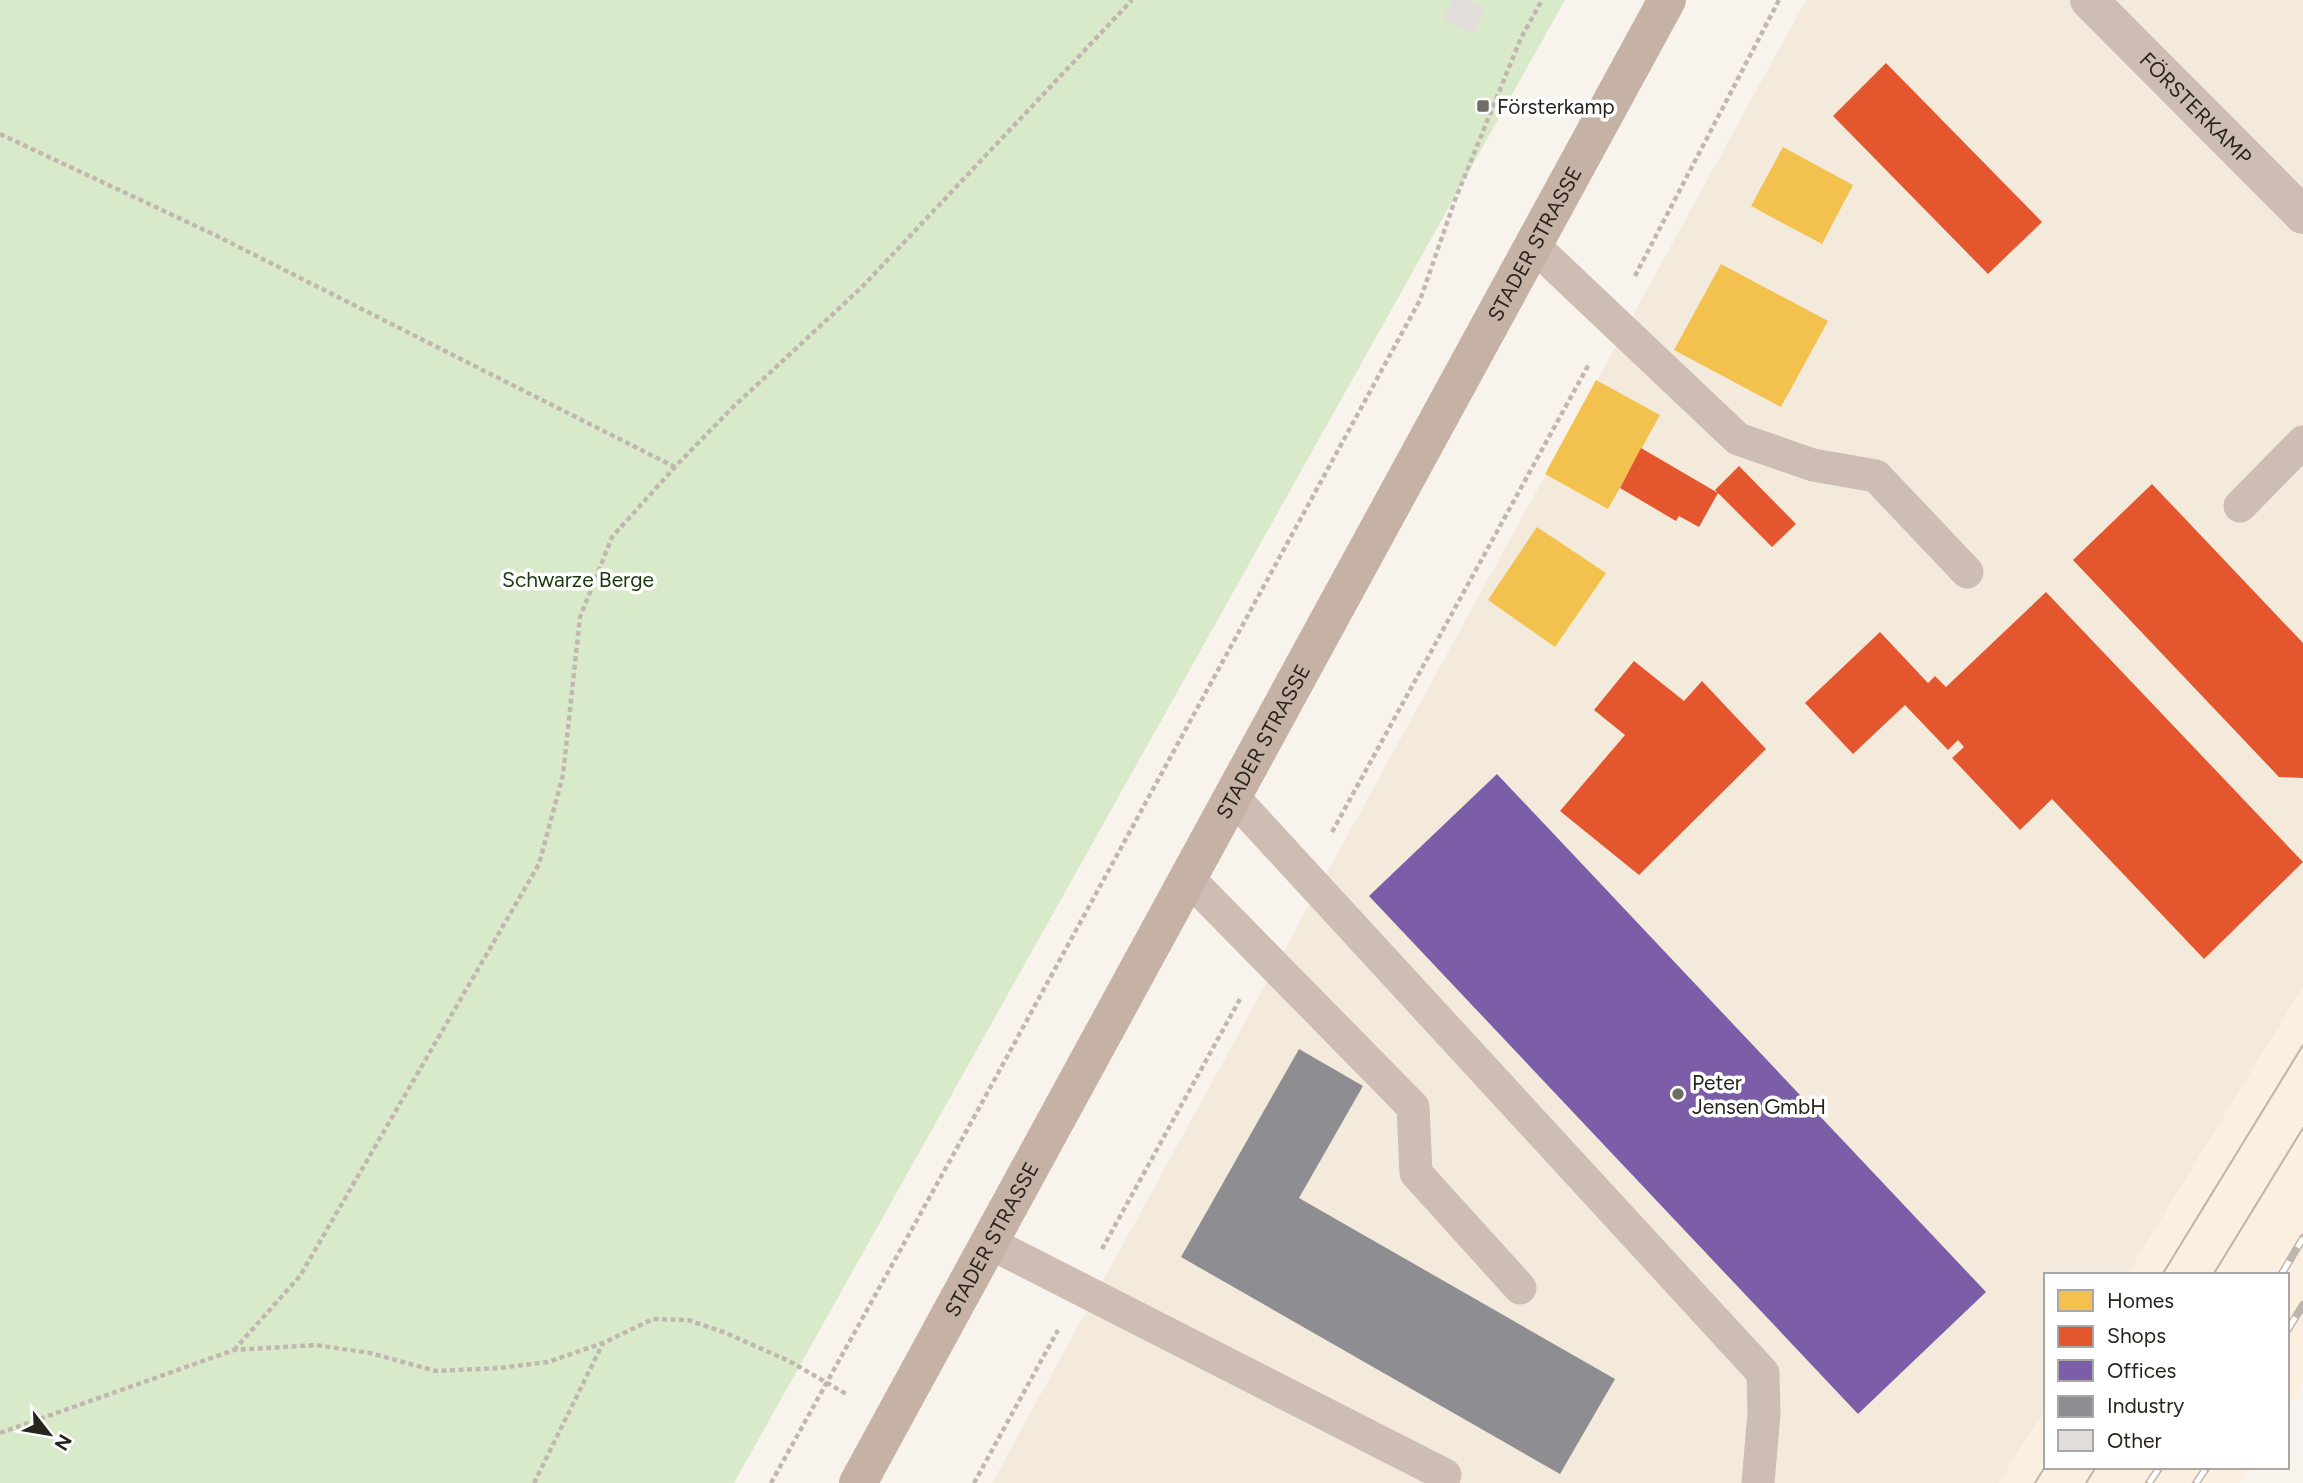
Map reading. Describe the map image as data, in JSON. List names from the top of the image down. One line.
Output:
{"streets":{"main road":["STADER STRASSE"],"street":["FÖRSTERKAMP"]},"parks":["Schwarze Berge"],"places":{"transit":["Försterkamp"],"other":["Peter Jensen GmbH"]},"legend":["Homes","Shops","Offices","Industry","Other"],"north":"bottom right"}
